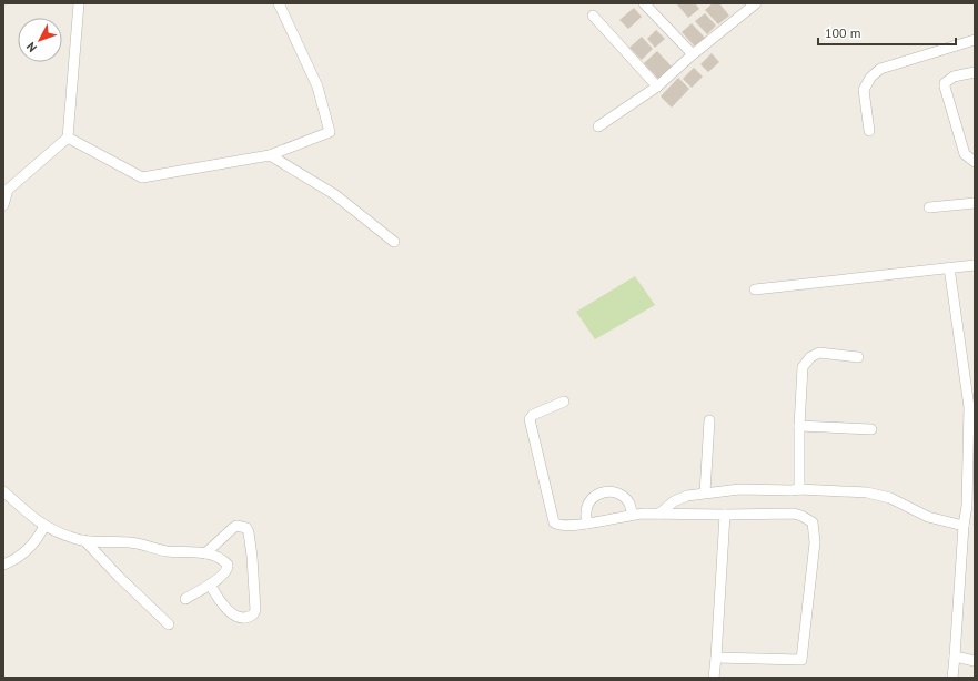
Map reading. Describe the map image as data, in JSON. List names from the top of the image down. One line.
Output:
{"scale_bar":"100 m","north":"bottom left"}
